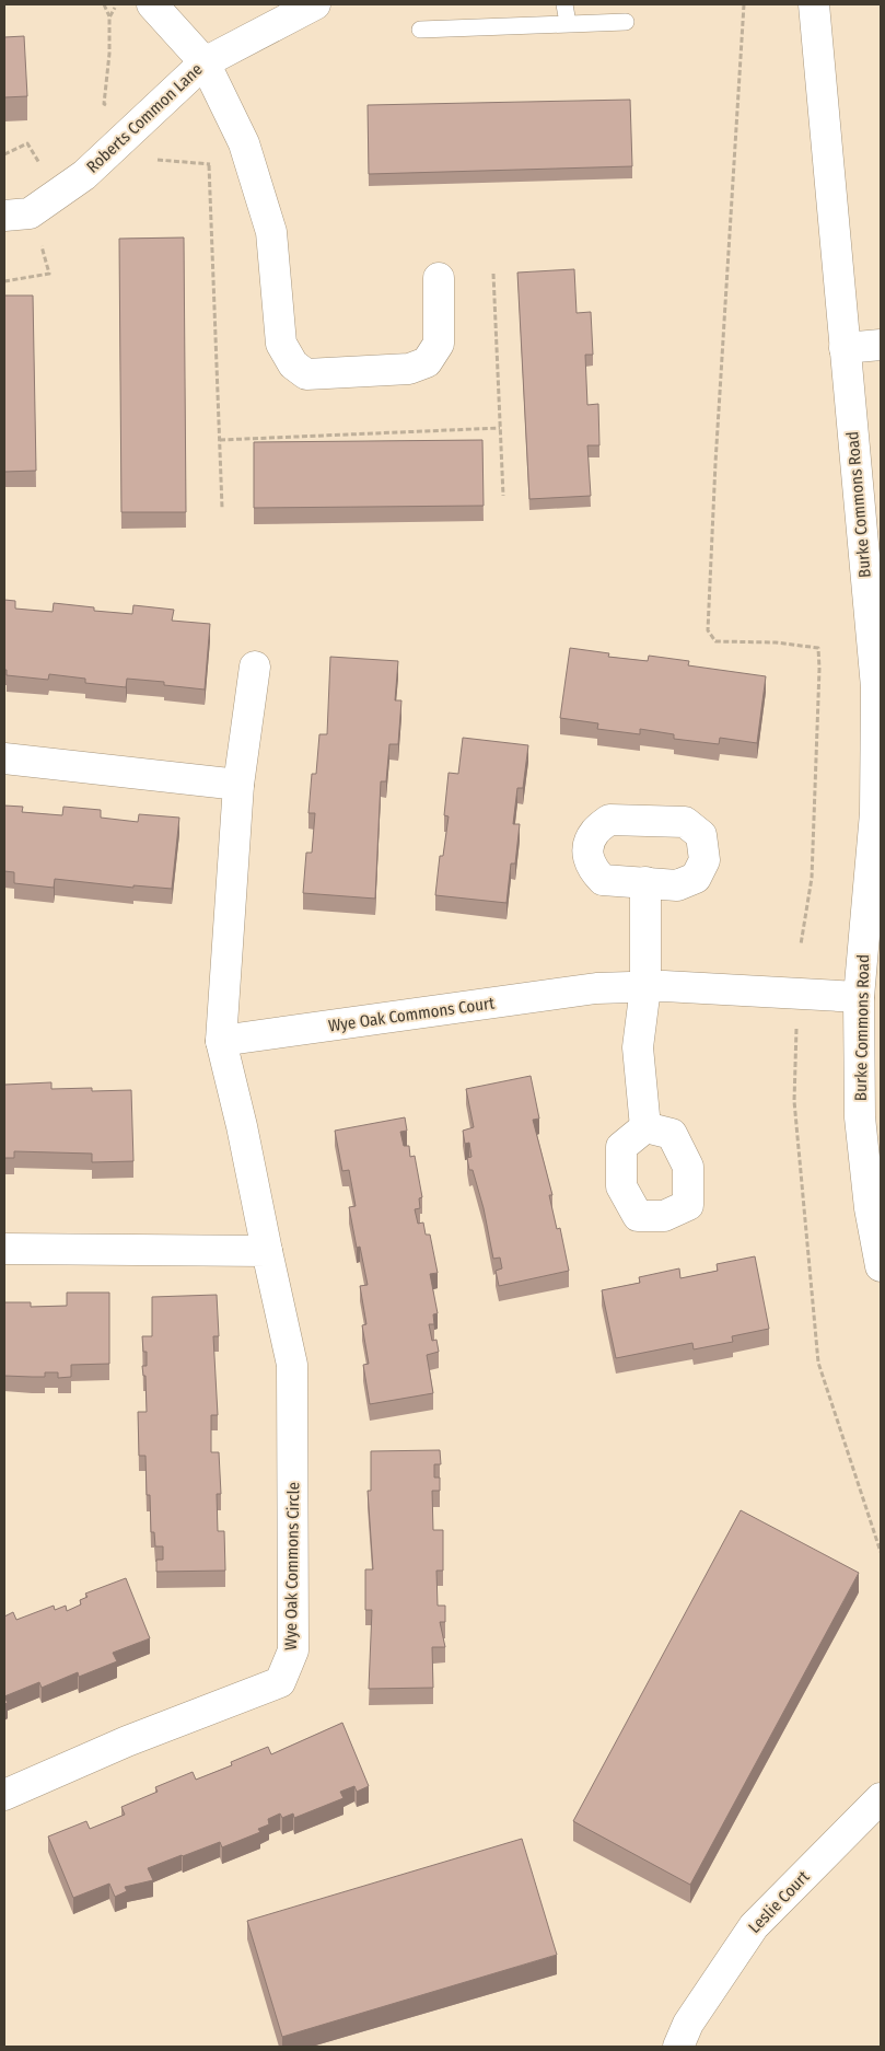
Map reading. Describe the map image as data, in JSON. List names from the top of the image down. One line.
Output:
{"streets":{"street":["Roberts Common Lane","Burke Commons Road","Wye Oak Commons Court","Wye Oak Commons Circle","Leslie Court"]},"crossings":[["Burke Commons Road","Wye Oak Commons Court"],["Wye Oak Commons Court","Wye Oak Commons Circle"]]}
